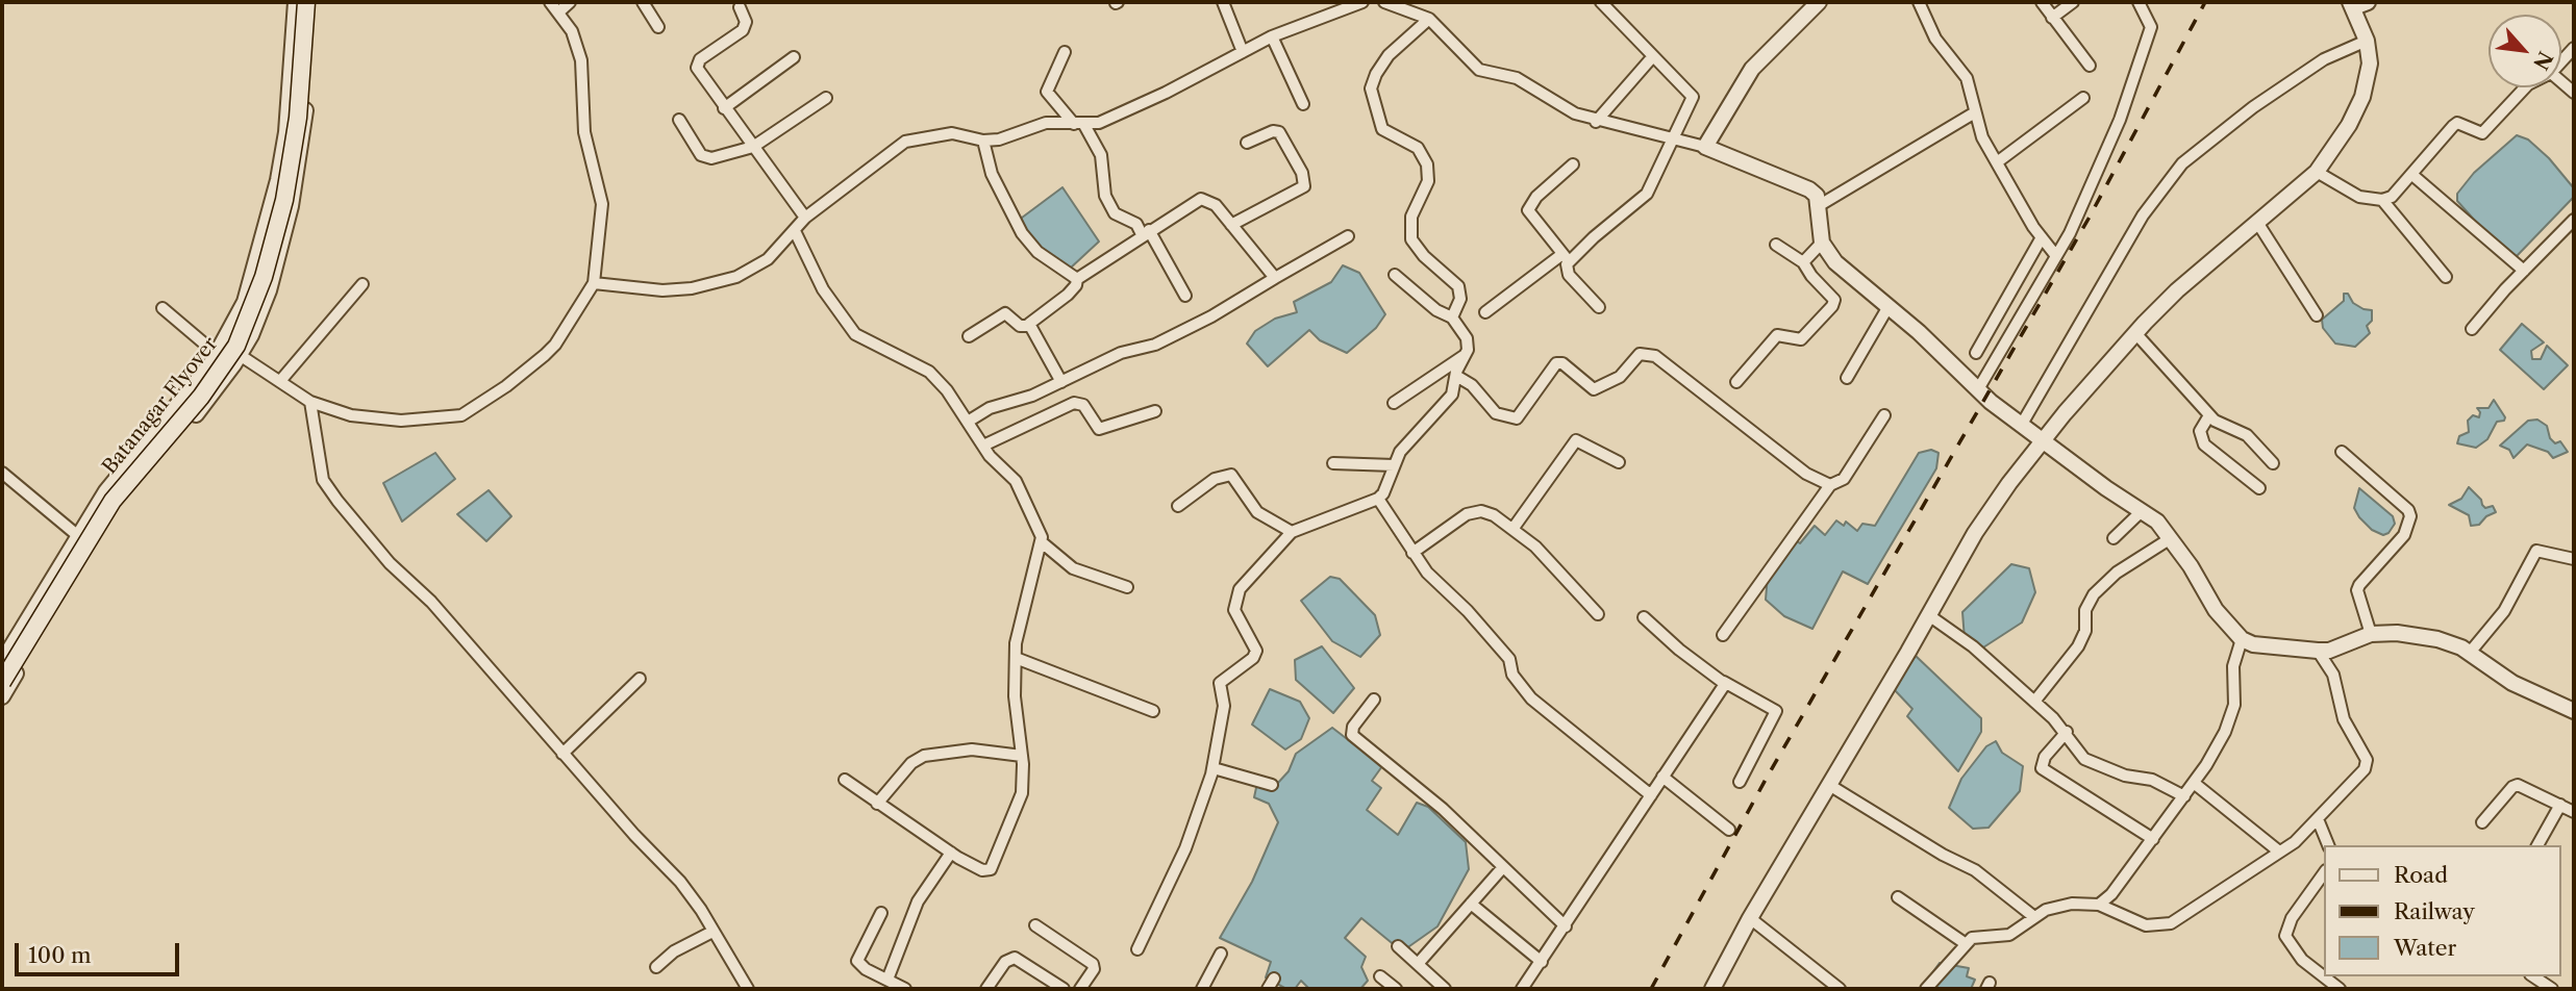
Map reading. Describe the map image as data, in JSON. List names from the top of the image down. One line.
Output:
{"streets":{"main road":["Batanagar Flyover"]},"legend":["Road","Railway","Water"],"scale_bar":"100 m","north":"bottom right"}
